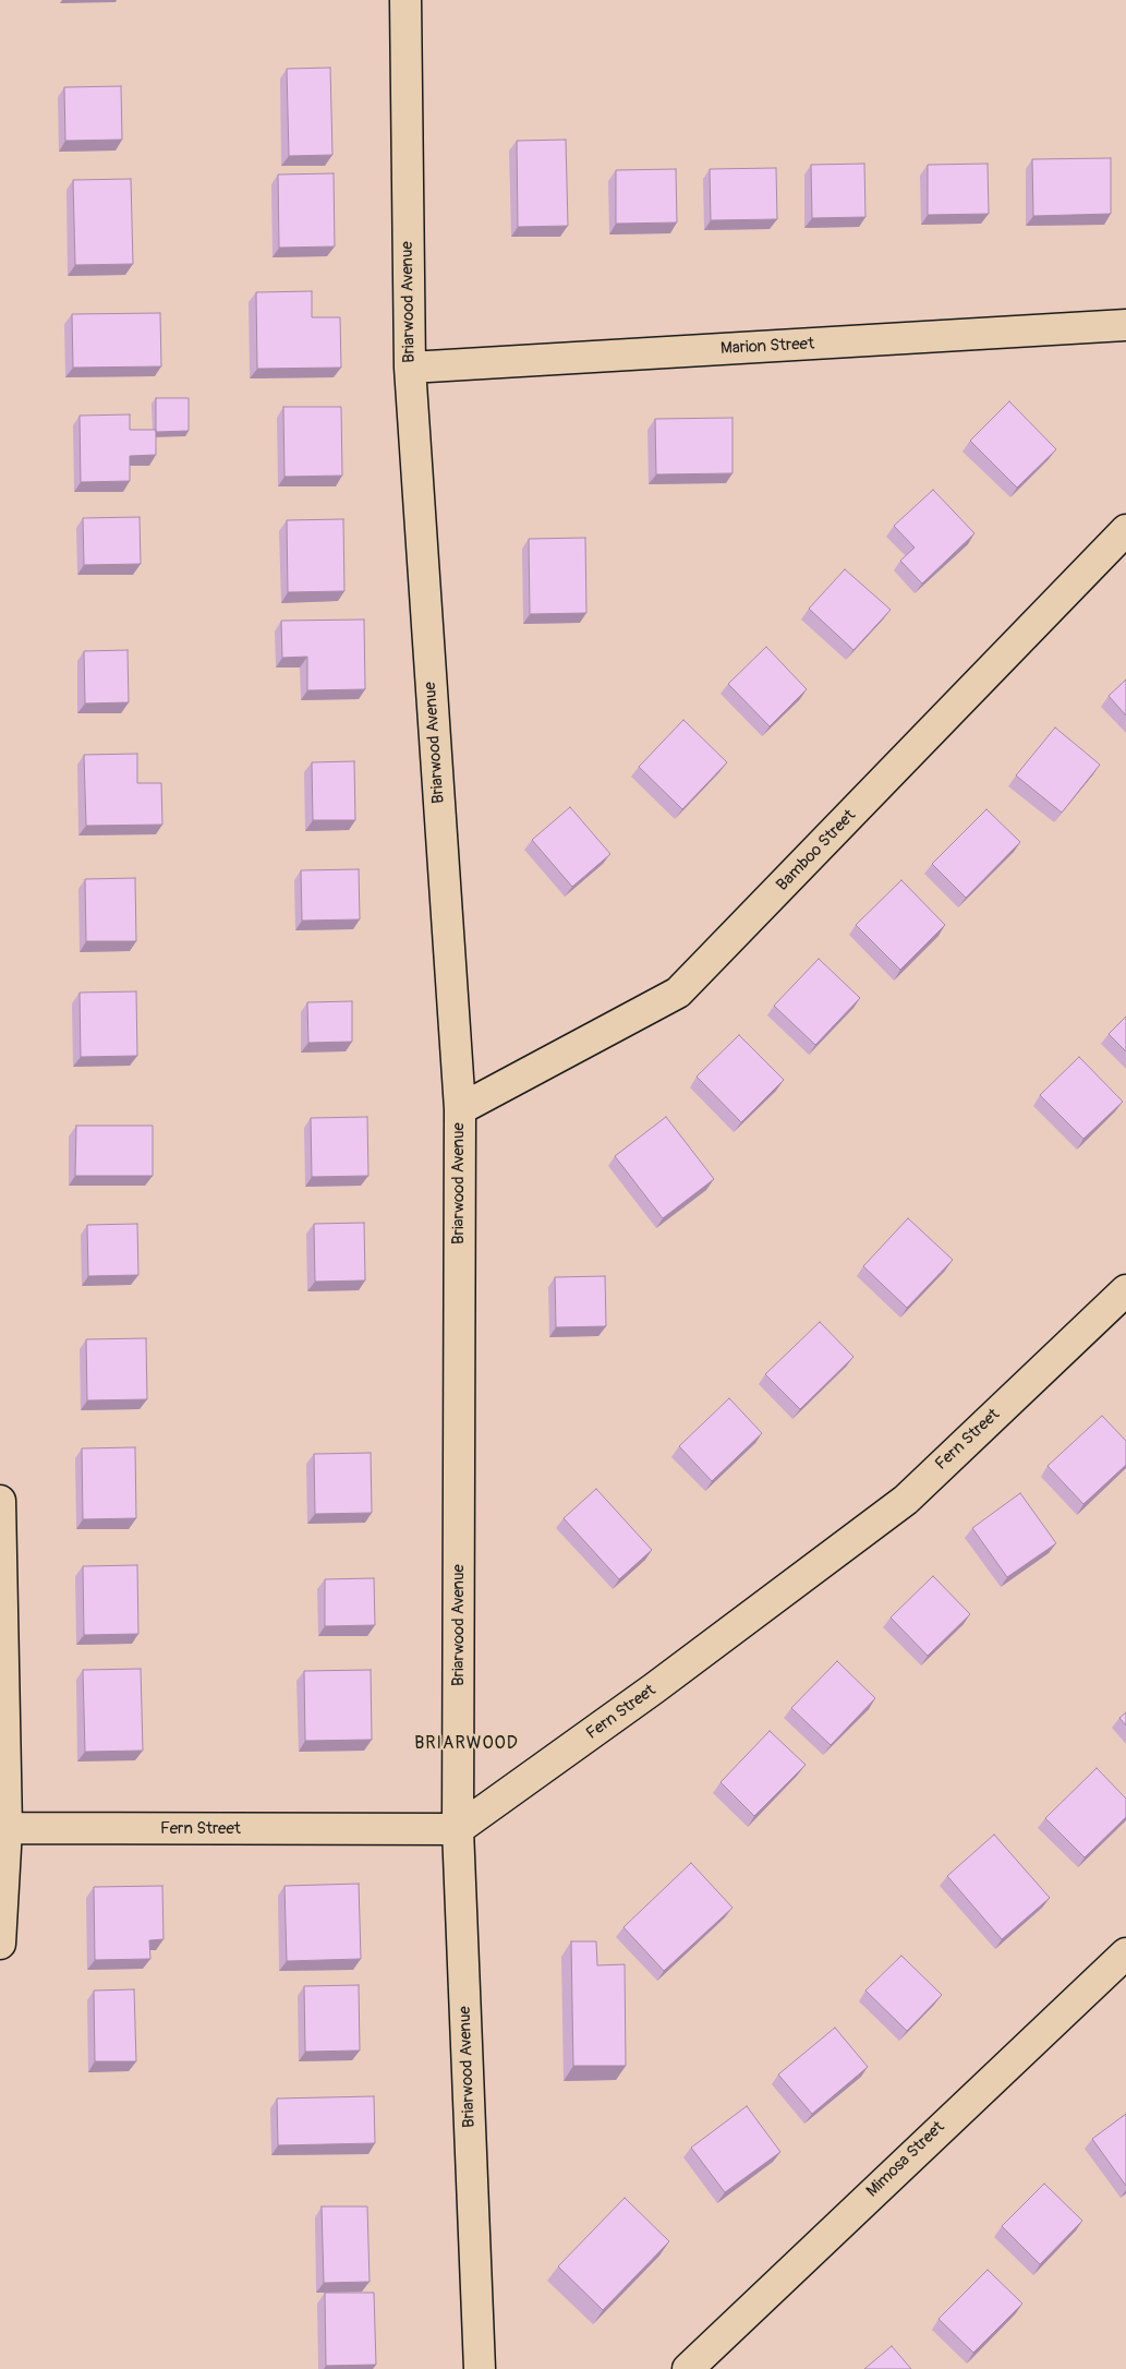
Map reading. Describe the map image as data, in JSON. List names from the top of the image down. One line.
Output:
{"streets":{"street":["Briarwood Avenue","Marion Street","Bamboo Street","Fern Street","Mimosa Street"]},"crossings":[["Briarwood Avenue","Marion Street"],["Briarwood Avenue","Bamboo Street"],["Briarwood Avenue","Fern Street"]],"districts":["BRIARWOOD"]}
